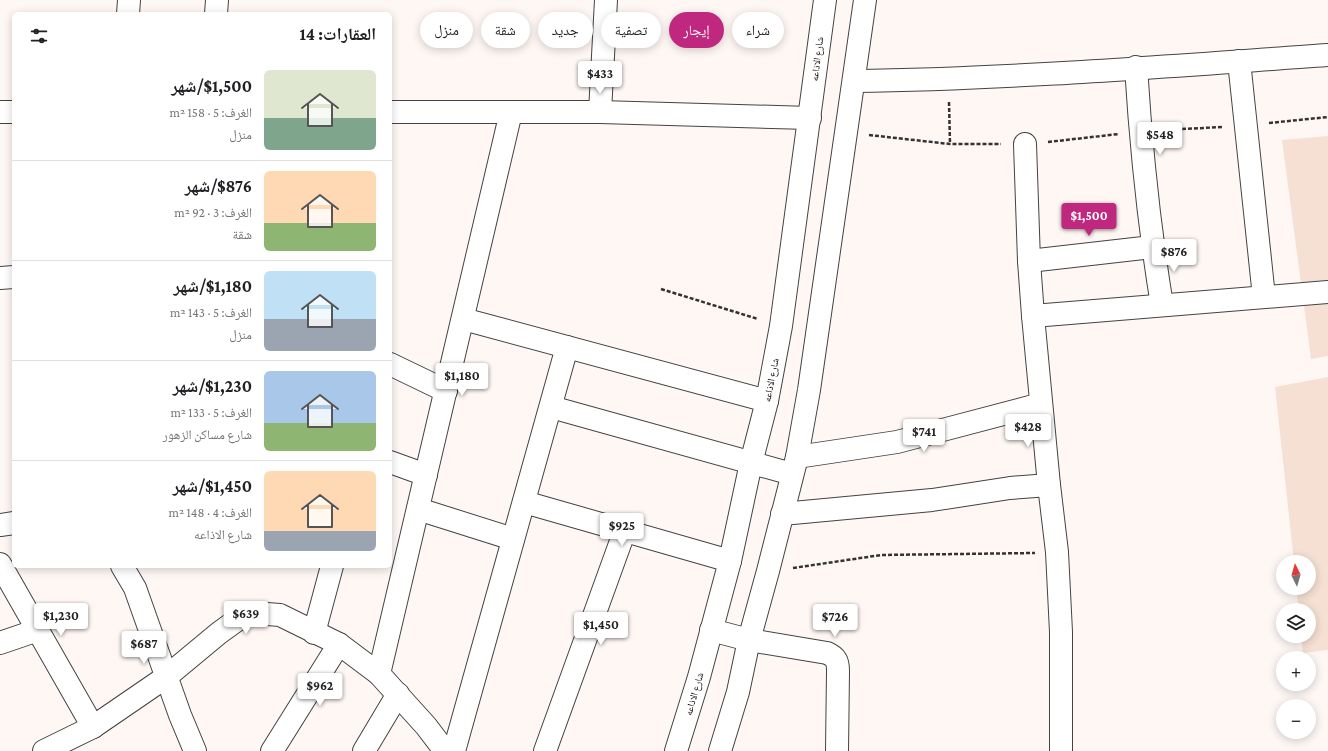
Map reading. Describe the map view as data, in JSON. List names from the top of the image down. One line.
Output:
{"streets":{"street":["شارع الاذاعه"]},"north":"top","page":{"chip":["شراء","إيجار","تصفية","جديد","شقة","منزل"],"heading":"العقارات: 14","list":[{"name":"$1,500/شهر","note":"الغرف: 5 · 158 m² · منزل"},{"name":"$876/شهر","note":"الغرف: 3 · 92 m² · شقة"},{"name":"$1,180/شهر","note":"الغرف: 5 · 143 m² · منزل"},{"name":"$1,230/شهر","note":"الغرف: 5 · 133 m² · شارع مساكن الزهور"},{"name":"$1,450/شهر","note":"الغرف: 4 · 148 m² · شارع الاذاعه"}],"price":["$433","$548","$1,500","$876","$1,180","$428","$741","$925","$639","$1,230","$726","$1,450","$687","$962"],"map_buttons":["+","−"]}}
